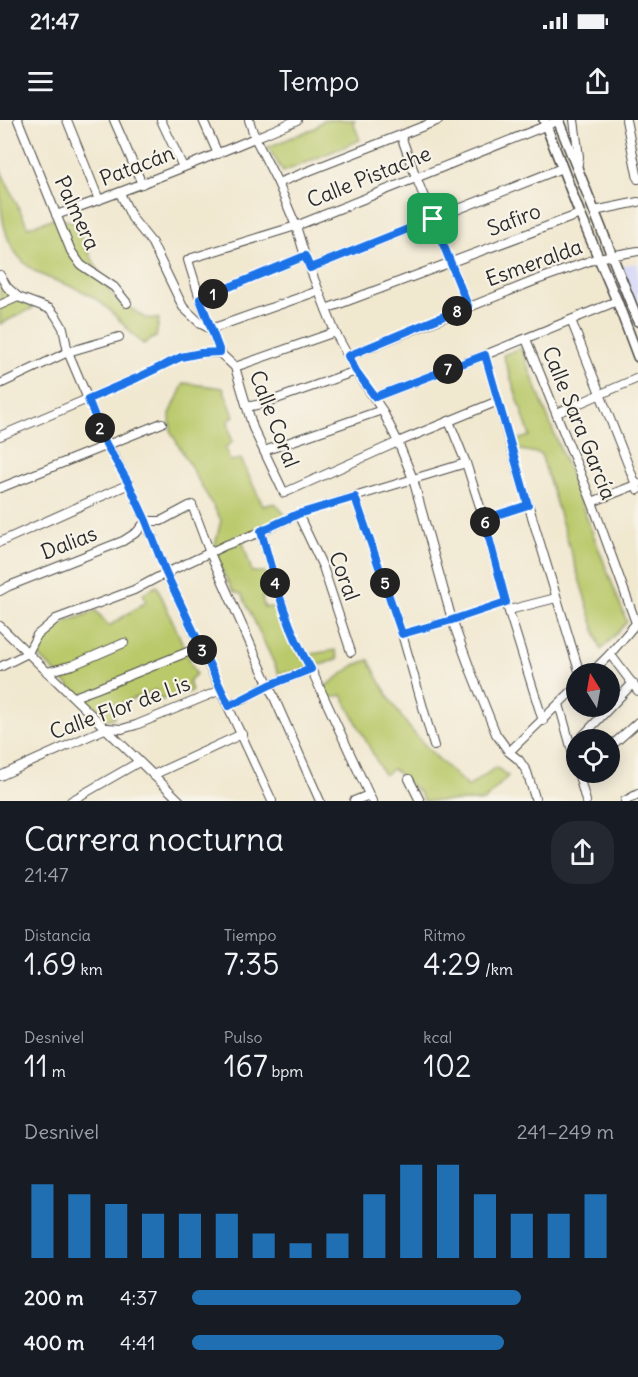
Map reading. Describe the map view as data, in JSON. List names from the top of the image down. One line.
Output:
{"streets":{"street":["Patacán","Calle Pistache","Palmera","Safiro","Esmeralda","Calle Coral","Calle Sara García","Dalias","Coral","Calle Flor de Lis"]},"crossings":[["Patacán","Palmera"],["Calle Pistache","Calle Coral"]],"north":"top","page":{"status":"21:47","header":"Tempo","pins":["1","8","7","2","6","4","5","3"],"heading":["Carrera nocturna","21:47"],"stats":[["Distancia","1.69 km"],["Tiempo","7:35"],["Ritmo","4:29 /km"],["Desnivel","11 m"],["Pulso","167 bpm"],["kcal","102"]],"chart":["Desnivel","241–249 m"],"list":[{"name":"200 m","note":"4:37"},{"name":"400 m","note":"4:41"}]}}
